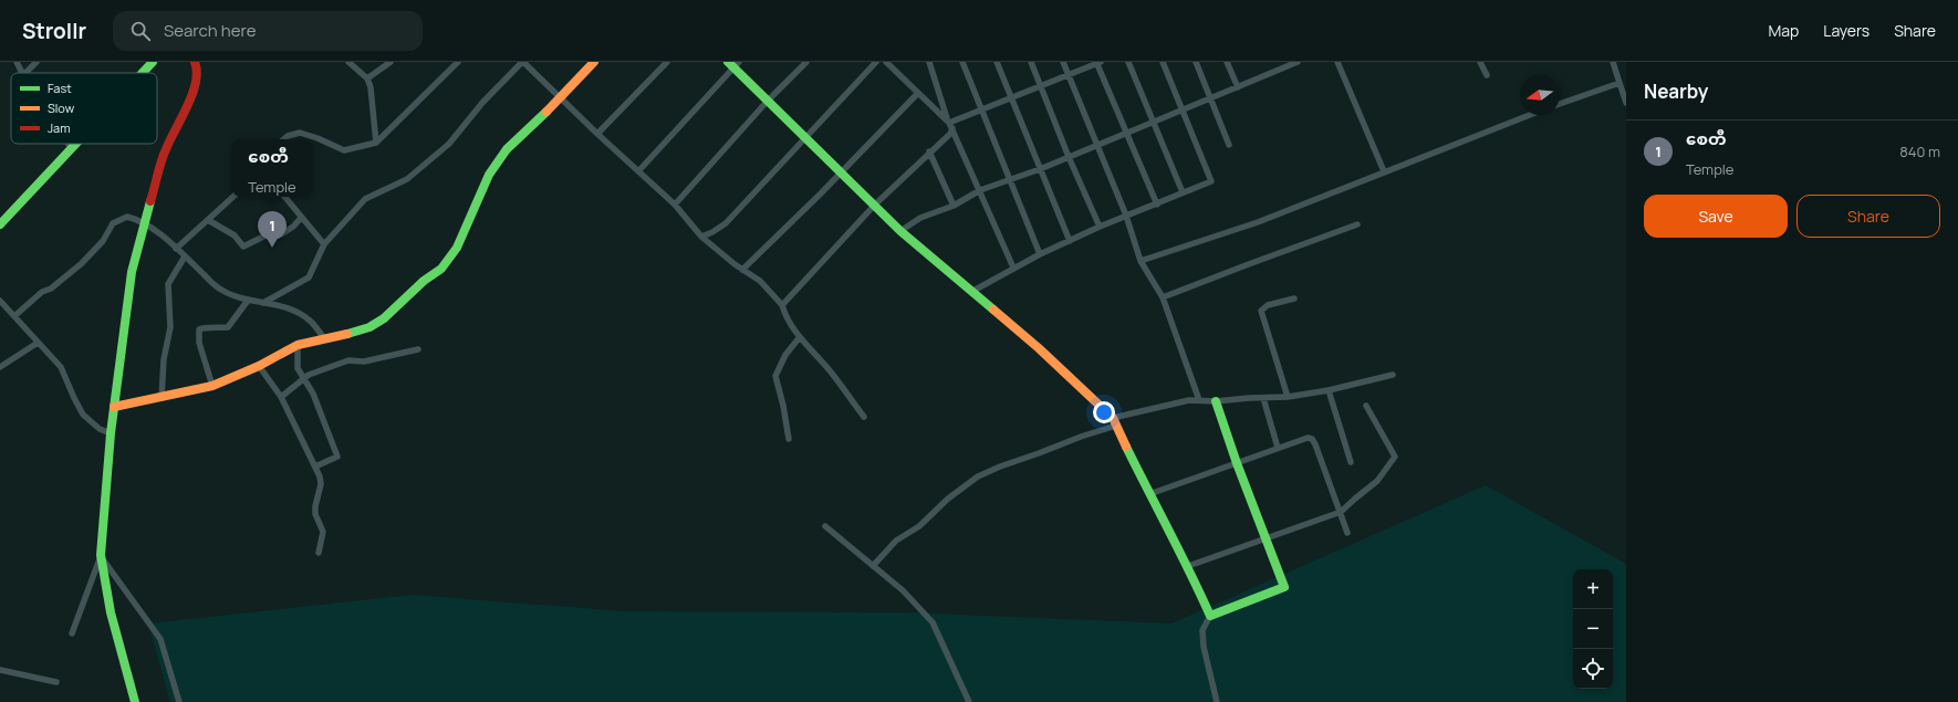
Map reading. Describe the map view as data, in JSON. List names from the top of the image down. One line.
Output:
{"legend":["Fast","Slow","Jam"],"north":"left","page":{"header":"Strollr","search":"Search here","nav":["Map","Layers","Share"],"heading":"Nearby","list":[{"mark":"1","name":"စေတီ","note":"Temple","value":"840 m"}],"popup":["စေတီ","Temple"],"buttons":["Save","Share"],"pins":"1","map_buttons":["+","−"]}}
